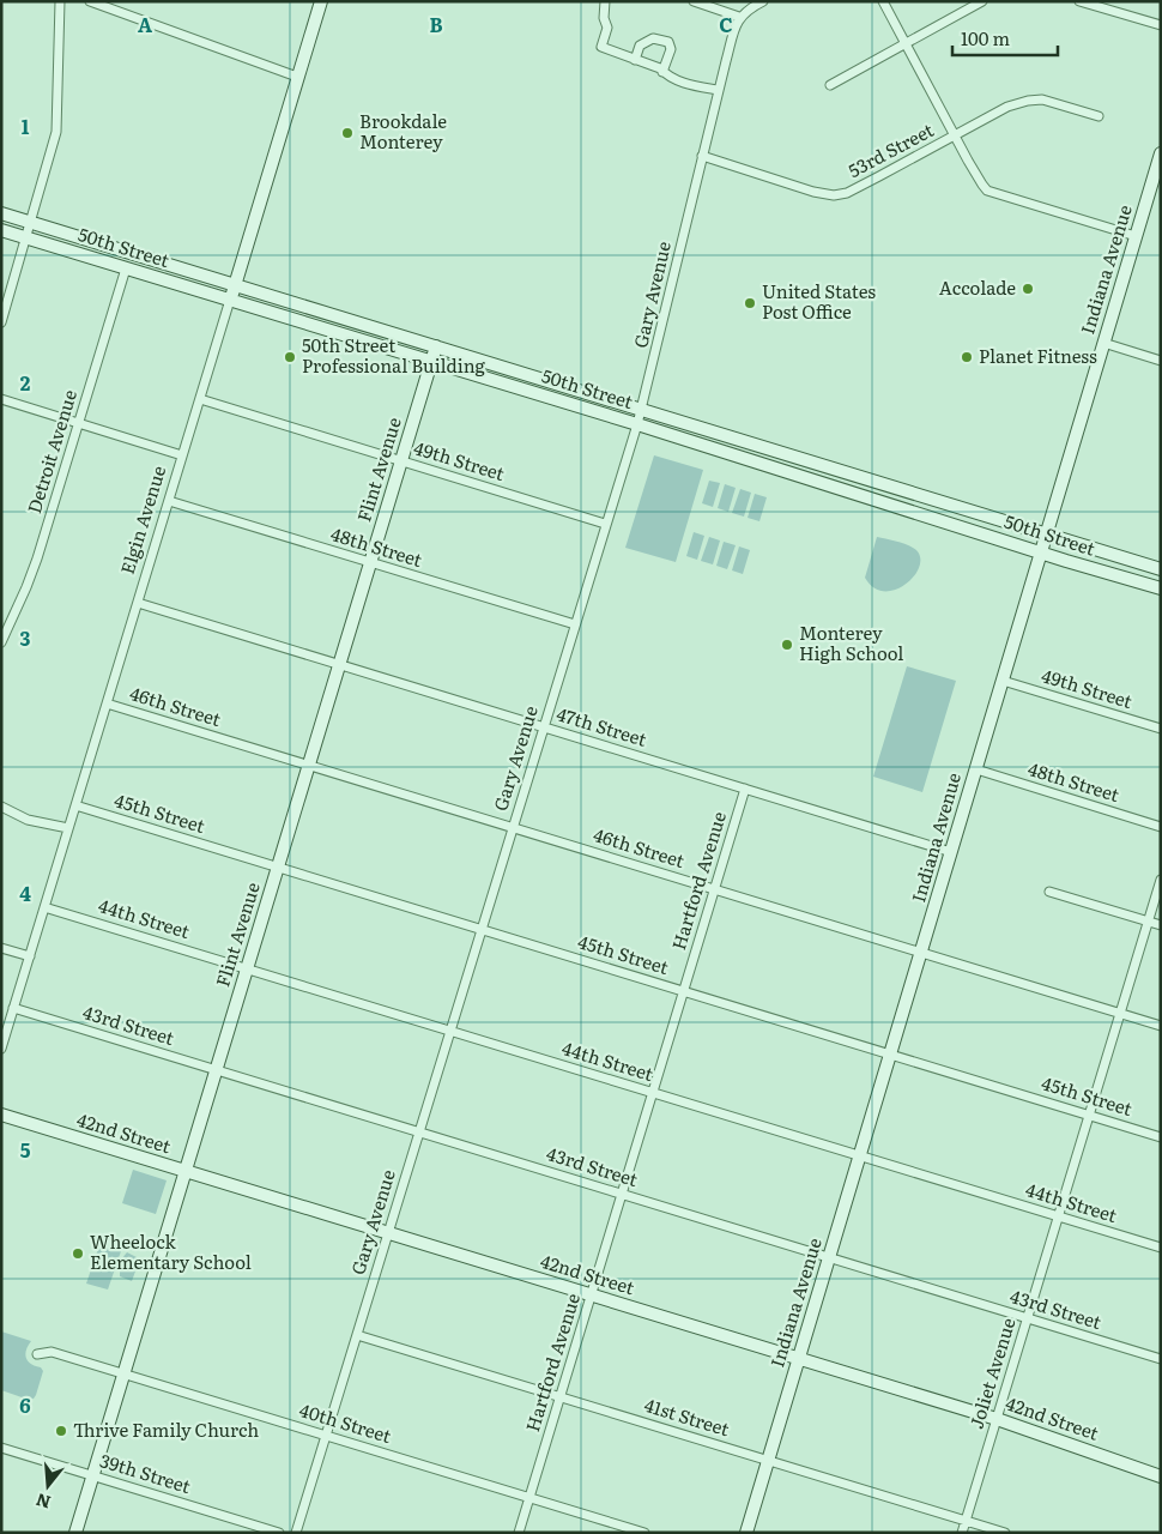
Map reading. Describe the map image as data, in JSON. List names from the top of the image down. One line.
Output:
{"streets":{"main road":["50th Street","Indiana Avenue","Flint Avenue","Elgin Avenue","42nd Street"],"street":["53rd Street","Gary Avenue","Detroit Avenue","49th Street","48th Street","46th Street","47th Street","45th Street","Hartford Avenue","44th Street","43rd Street","Joliet Avenue","41st Street","40th Street","39th Street"]},"crossings":[["53rd Street","Indiana Avenue"],["53rd Street","Gary Avenue"],["50th Street","Indiana Avenue"],["50th Street","Gary Avenue"],["50th Street","Detroit Avenue"],["50th Street","Flint Avenue"],["50th Street","Elgin Avenue"],["Indiana Avenue","49th Street"],["Indiana Avenue","48th Street"],["Indiana Avenue","46th Street"],["Indiana Avenue","47th Street"],["Indiana Avenue","45th Street"],["Indiana Avenue","44th Street"],["Indiana Avenue","43rd Street"],["Indiana Avenue","42nd Street"],["Indiana Avenue","41st Street"],["Gary Avenue","49th Street"],["Gary Avenue","48th Street"],["Gary Avenue","46th Street"],["Gary Avenue","47th Street"],["Gary Avenue","45th Street"],["Gary Avenue","44th Street"],["Gary Avenue","43rd Street"],["Gary Avenue","42nd Street"],["Gary Avenue","41st Street"],["Gary Avenue","40th Street"],["49th Street","Flint Avenue"],["49th Street","Elgin Avenue"],["Flint Avenue","48th Street"],["Flint Avenue","46th Street"],["Flint Avenue","47th Street"],["Flint Avenue","45th Street"],["Flint Avenue","44th Street"],["Flint Avenue","43rd Street"],["Flint Avenue","42nd Street"],["Flint Avenue","40th Street"],["Flint Avenue","39th Street"],["Elgin Avenue","48th Street"],["Elgin Avenue","46th Street"],["Elgin Avenue","47th Street"],["Elgin Avenue","45th Street"],["Elgin Avenue","44th Street"],["Elgin Avenue","43rd Street"],["46th Street","Hartford Avenue"],["46th Street","Joliet Avenue"],["47th Street","Hartford Avenue"],["45th Street","Hartford Avenue"],["45th Street","Joliet Avenue"],["Hartford Avenue","44th Street"],["Hartford Avenue","43rd Street"],["Hartford Avenue","42nd Street"],["Hartford Avenue","41st Street"],["Hartford Avenue","40th Street"],["44th Street","Joliet Avenue"],["43rd Street","Joliet Avenue"],["42nd Street","Joliet Avenue"],["Joliet Avenue","41st Street"]],"places":["Brookdale Monterey","Accolade","United States Post Office","50th Street Professional Building","Planet Fitness","Monterey High School","Wheelock Elementary School","Thrive Family Church"],"scale_bar":"100 m","north":"bottom","grid":{"columns":["A","B","C"],"rows":["1","2","3","4","5","6"]}}
